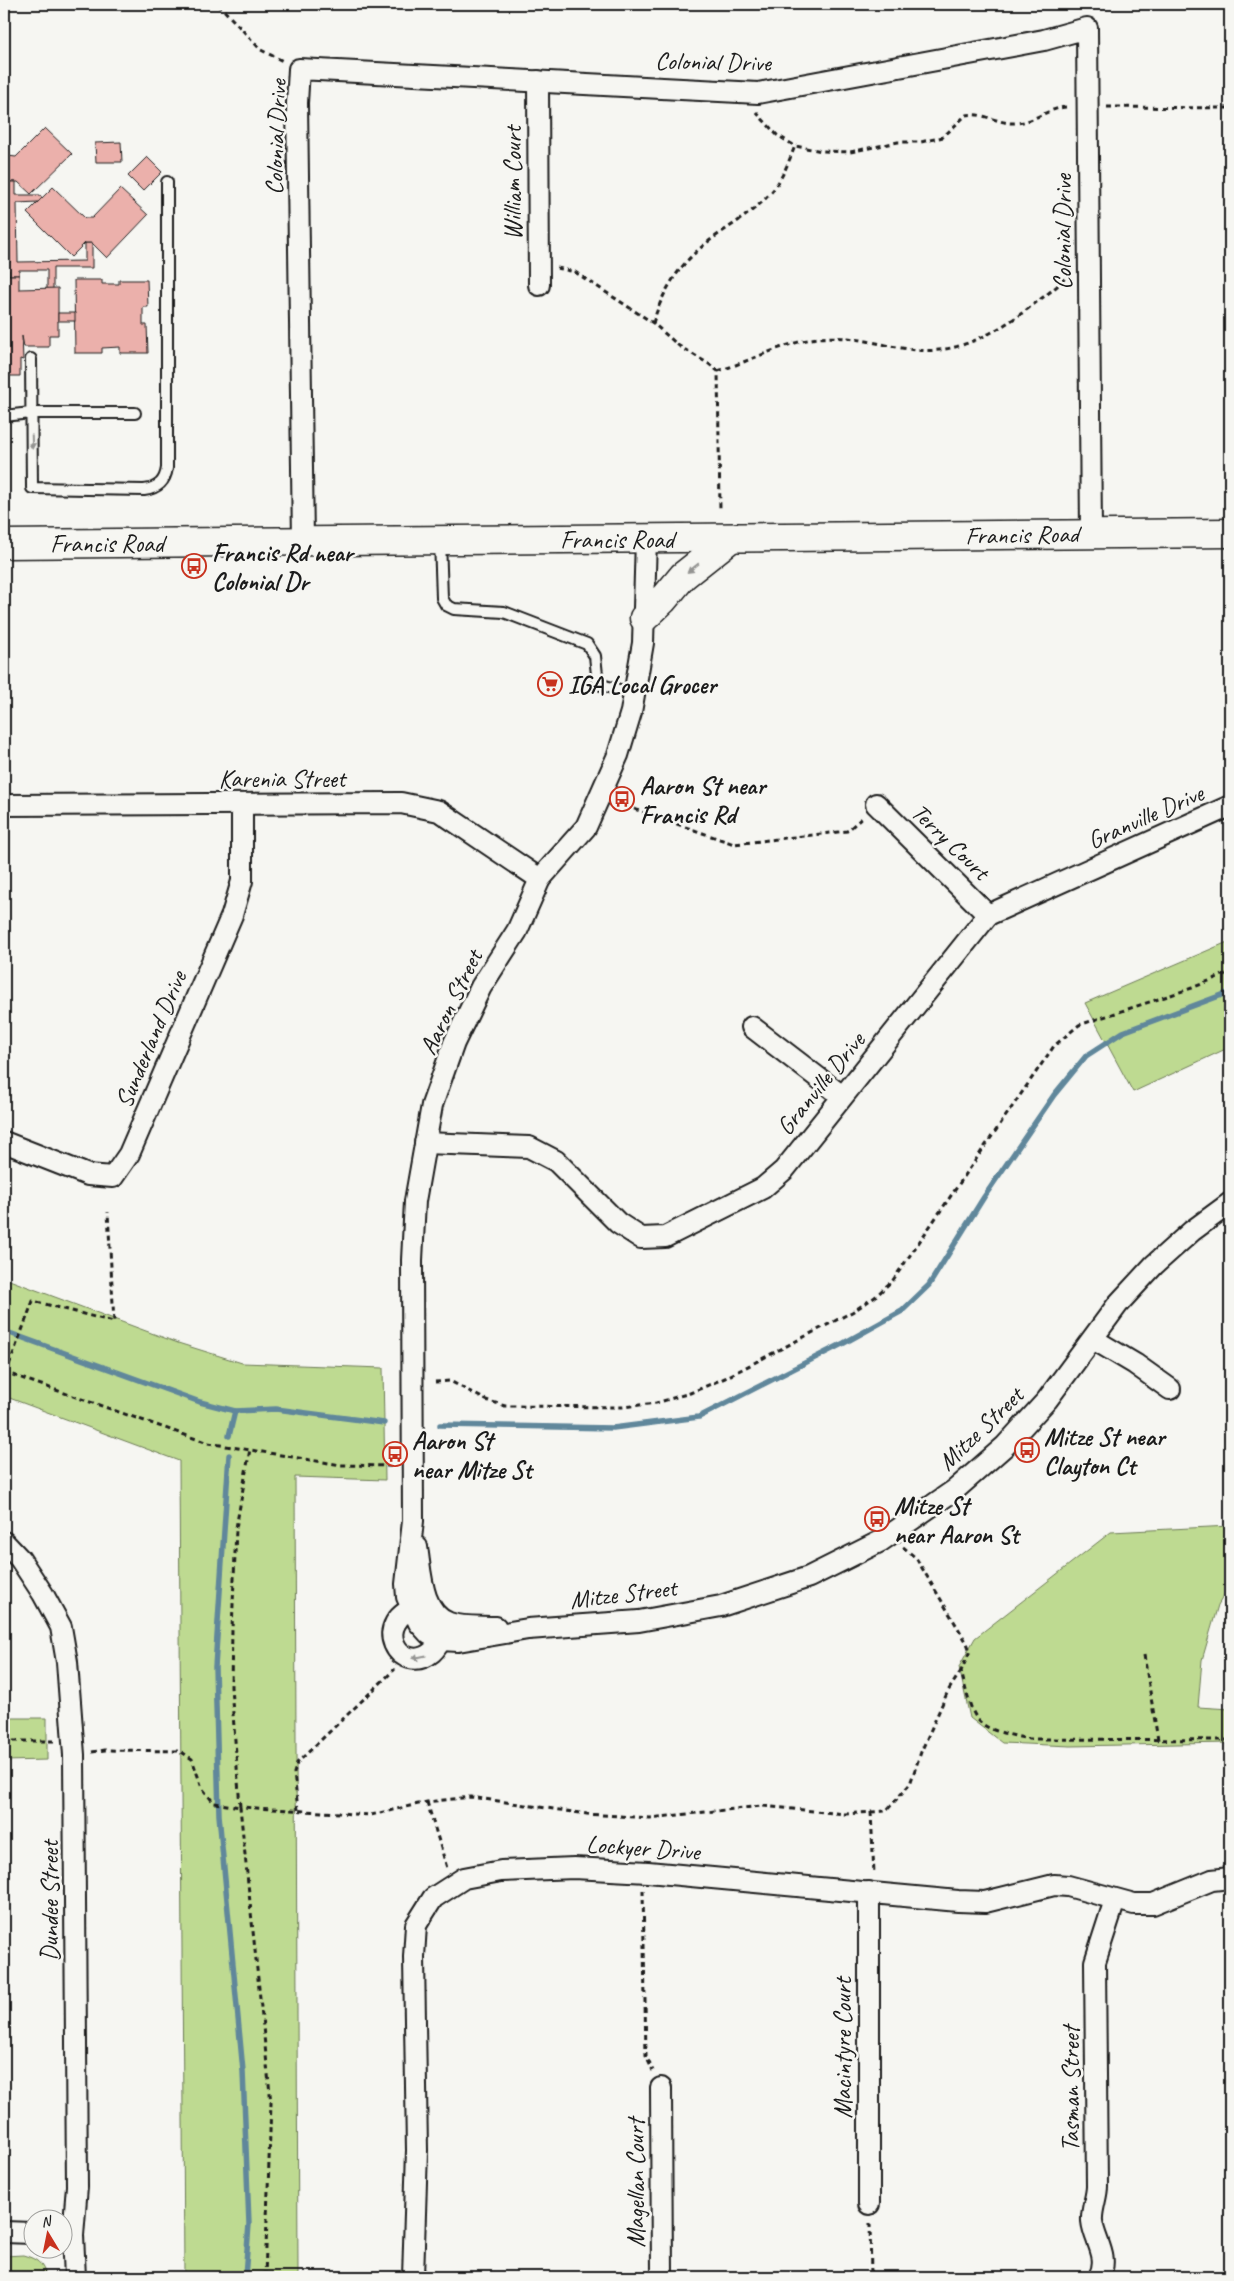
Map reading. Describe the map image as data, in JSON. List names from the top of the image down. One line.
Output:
{"streets":{"main road":["Francis Road"],"street":["Colonial Drive","William Court","Karenia Street","Granville Drive","Terry Court","Aaron Street","Sunderland Drive","Mitze Street","Lockyer Drive","Dundee Street","Macintyre Court","Tasman Street","Magellan Court"]},"crossings":[["Colonial Drive","William Court"],["Colonial Drive","Francis Road"],["Francis Road","Aaron Street"],["Karenia Street","Aaron Street"],["Karenia Street","Sunderland Drive"],["Granville Drive","Terry Court"],["Granville Drive","Aaron Street"],["Aaron Street","Mitze Street"],["Lockyer Drive","Macintyre Court"],["Lockyer Drive","Tasman Street"]],"places":{"bus stop":["Francis Rd near Colonial Dr","Aaron St near Francis Rd","Mitze St near Clayton Ct","Aaron St near Mitze St","Mitze St near Aaron St"],"supermarket":["IGA Local Grocer"]},"north":"top"}
